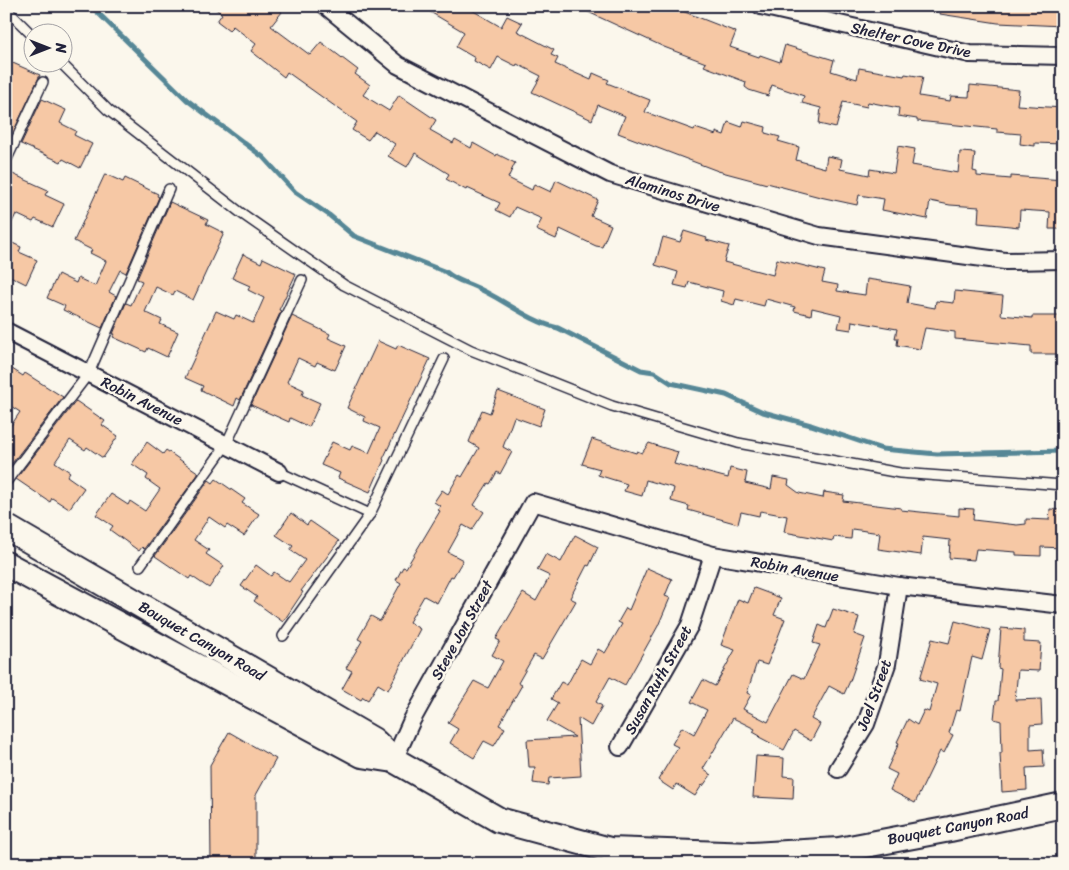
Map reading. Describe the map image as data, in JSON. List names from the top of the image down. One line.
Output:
{"streets":{"main road":["Bouquet Canyon Road"],"street":["Shelter Cove Drive","Alaminos Drive","Robin Avenue","Steve Jon Street","Susan Ruth Street","Joel Street"]},"crossings":[["Robin Avenue","Steve Jon Street"],["Robin Avenue","Susan Ruth Street"],["Robin Avenue","Joel Street"],["Steve Jon Street","Bouquet Canyon Road"]],"north":"right"}
